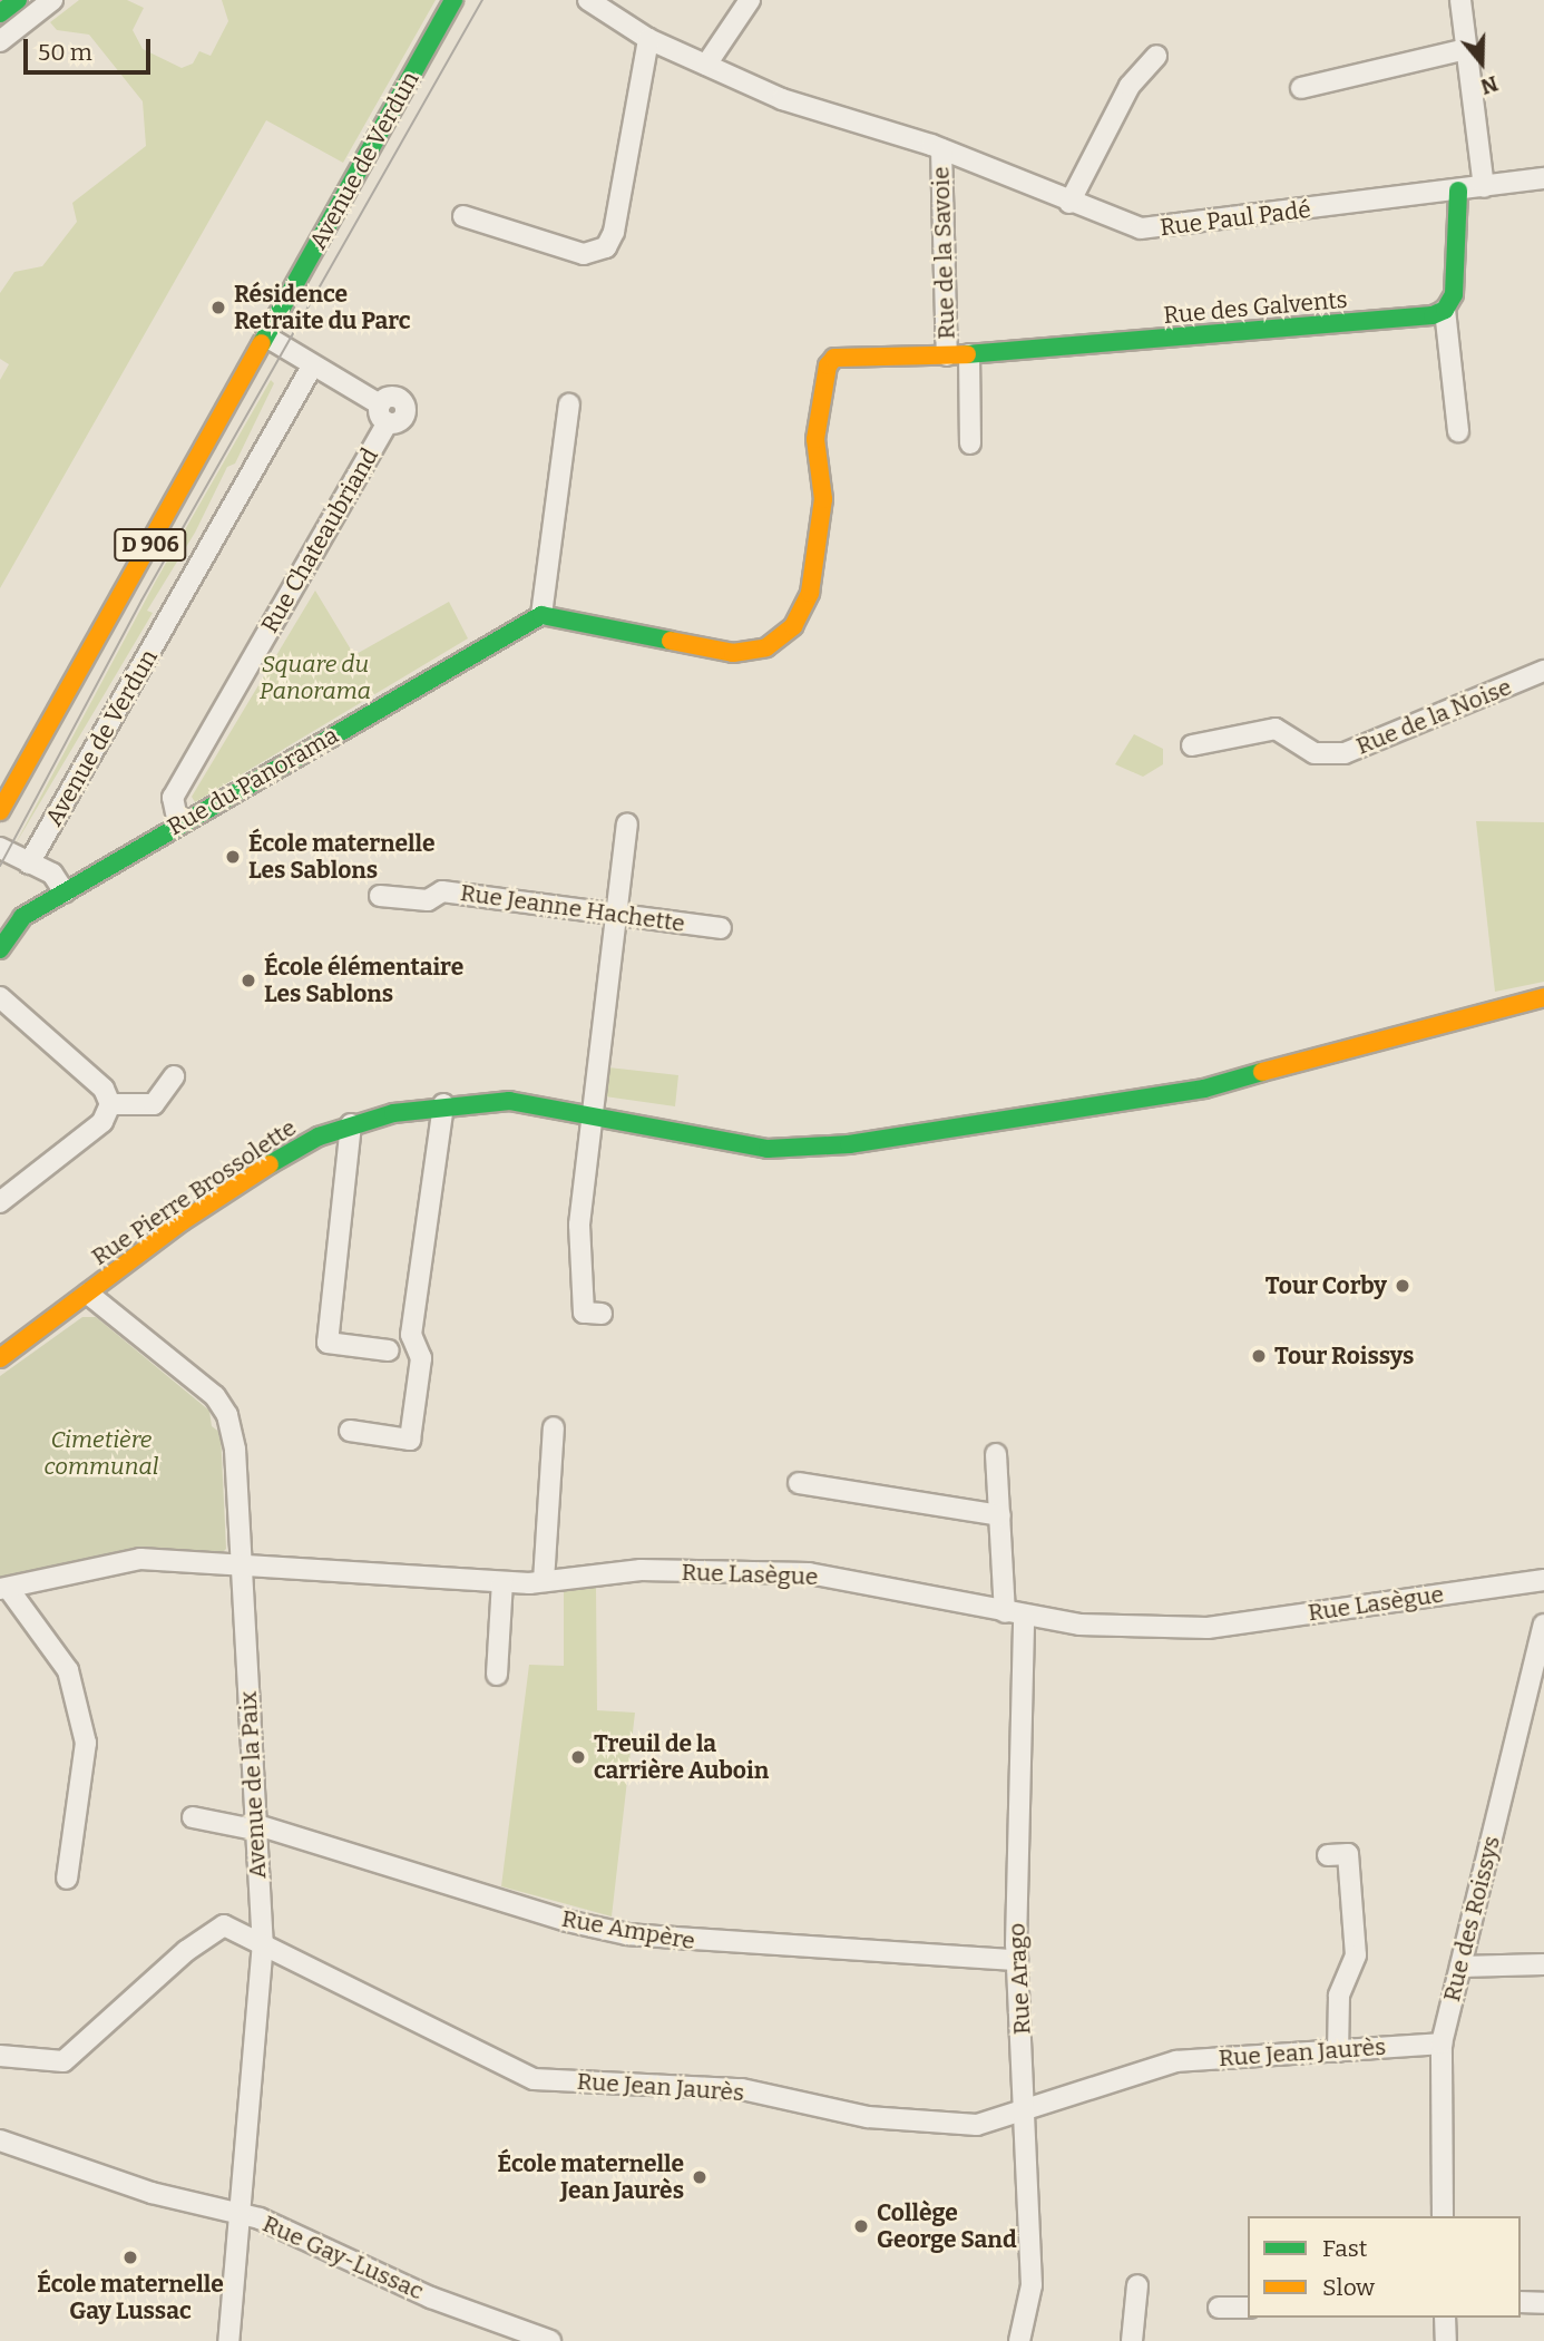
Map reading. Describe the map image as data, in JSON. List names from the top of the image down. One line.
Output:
{"streets":{"main road":["Avenue de Verdun","Rue des Galvents","D 906","Rue du Panorama","Rue Pierre Brossolette"],"street":["Rue Paul Padé","Rue de la Savoie","Rue Chateaubriand","Rue de la Noise","Rue Jeanne Hachette","Rue Lasègue","Avenue de la Paix","Rue des Roissys","Rue Ampère","Rue Arago","Rue Jean Jaurès","Rue Gay-Lussac"]},"crossings":[["Avenue de Verdun","Rue Chateaubriand"],["Rue Paul Padé","Rue de la Savoie"],["Rue de la Savoie","Rue des Galvents"],["Rue des Galvents","Rue du Panorama"],["Rue Chateaubriand","Rue du Panorama"],["Rue Pierre Brossolette","Avenue de la Paix"],["Rue Lasègue","Avenue de la Paix"],["Rue Lasègue","Rue Arago"],["Avenue de la Paix","Rue Ampère"],["Avenue de la Paix","Rue Jean Jaurès"],["Avenue de la Paix","Rue Gay-Lussac"],["Rue des Roissys","Rue Jean Jaurès"],["Rue Ampère","Rue Arago"],["Rue Arago","Rue Jean Jaurès"]],"parks":["Square du Panorama","Cimetière communal"],"places":["Résidence Retraite du Parc","École maternelle Les Sablons","École élémentaire Les Sablons","Tour Corby","Tour Roissys","Treuil de la carrière Auboin","École maternelle Jean Jaurès","Collège George Sand","École maternelle Gay Lussac"],"legend":["Fast","Slow"],"scale_bar":"50 m","north":"bottom"}
